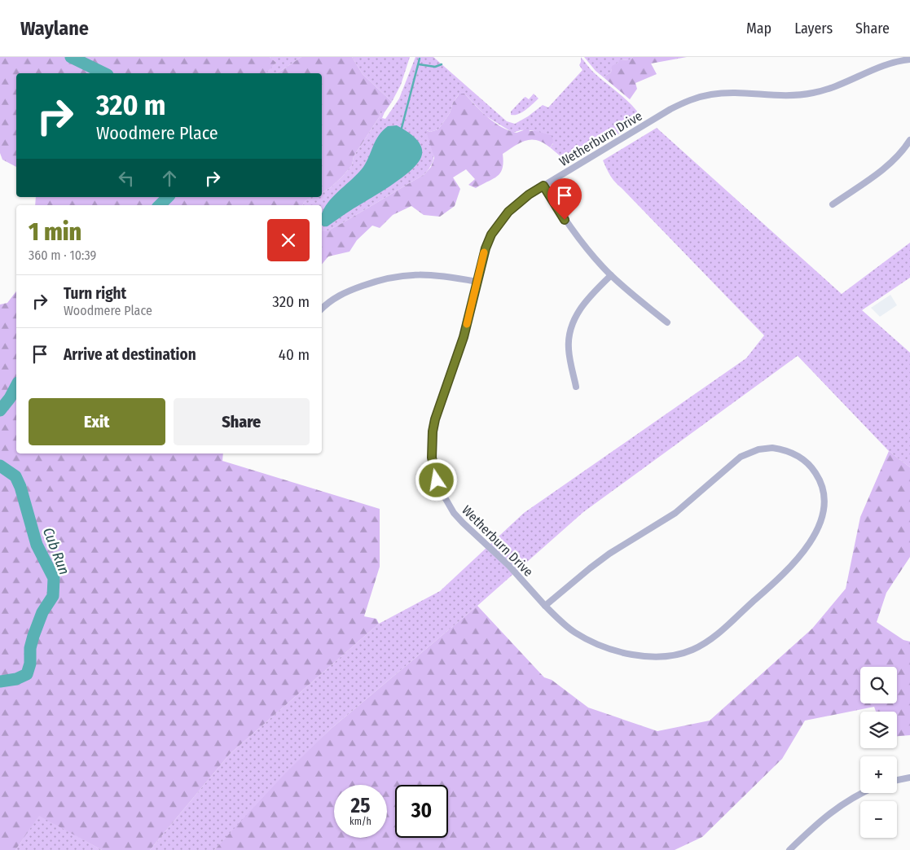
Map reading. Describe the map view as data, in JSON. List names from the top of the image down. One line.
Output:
{"streets":{"street":["Wetherburn Drive"]},"water":["Cub Run"],"page":{"header":"Waylane","nav":["Map","Layers","Share"],"turn":["320 m","Woodmere Place"],"heading":["1 min","360 m · 10:39"],"list":[{"name":"Turn right","note":"Woodmere Place","value":"320 m"},{"name":"Arrive at destination","value":"40 m"}],"buttons":["Exit","Share"],"map_buttons":["+","−"],"speed":"25 km/h","limit":"30"}}
